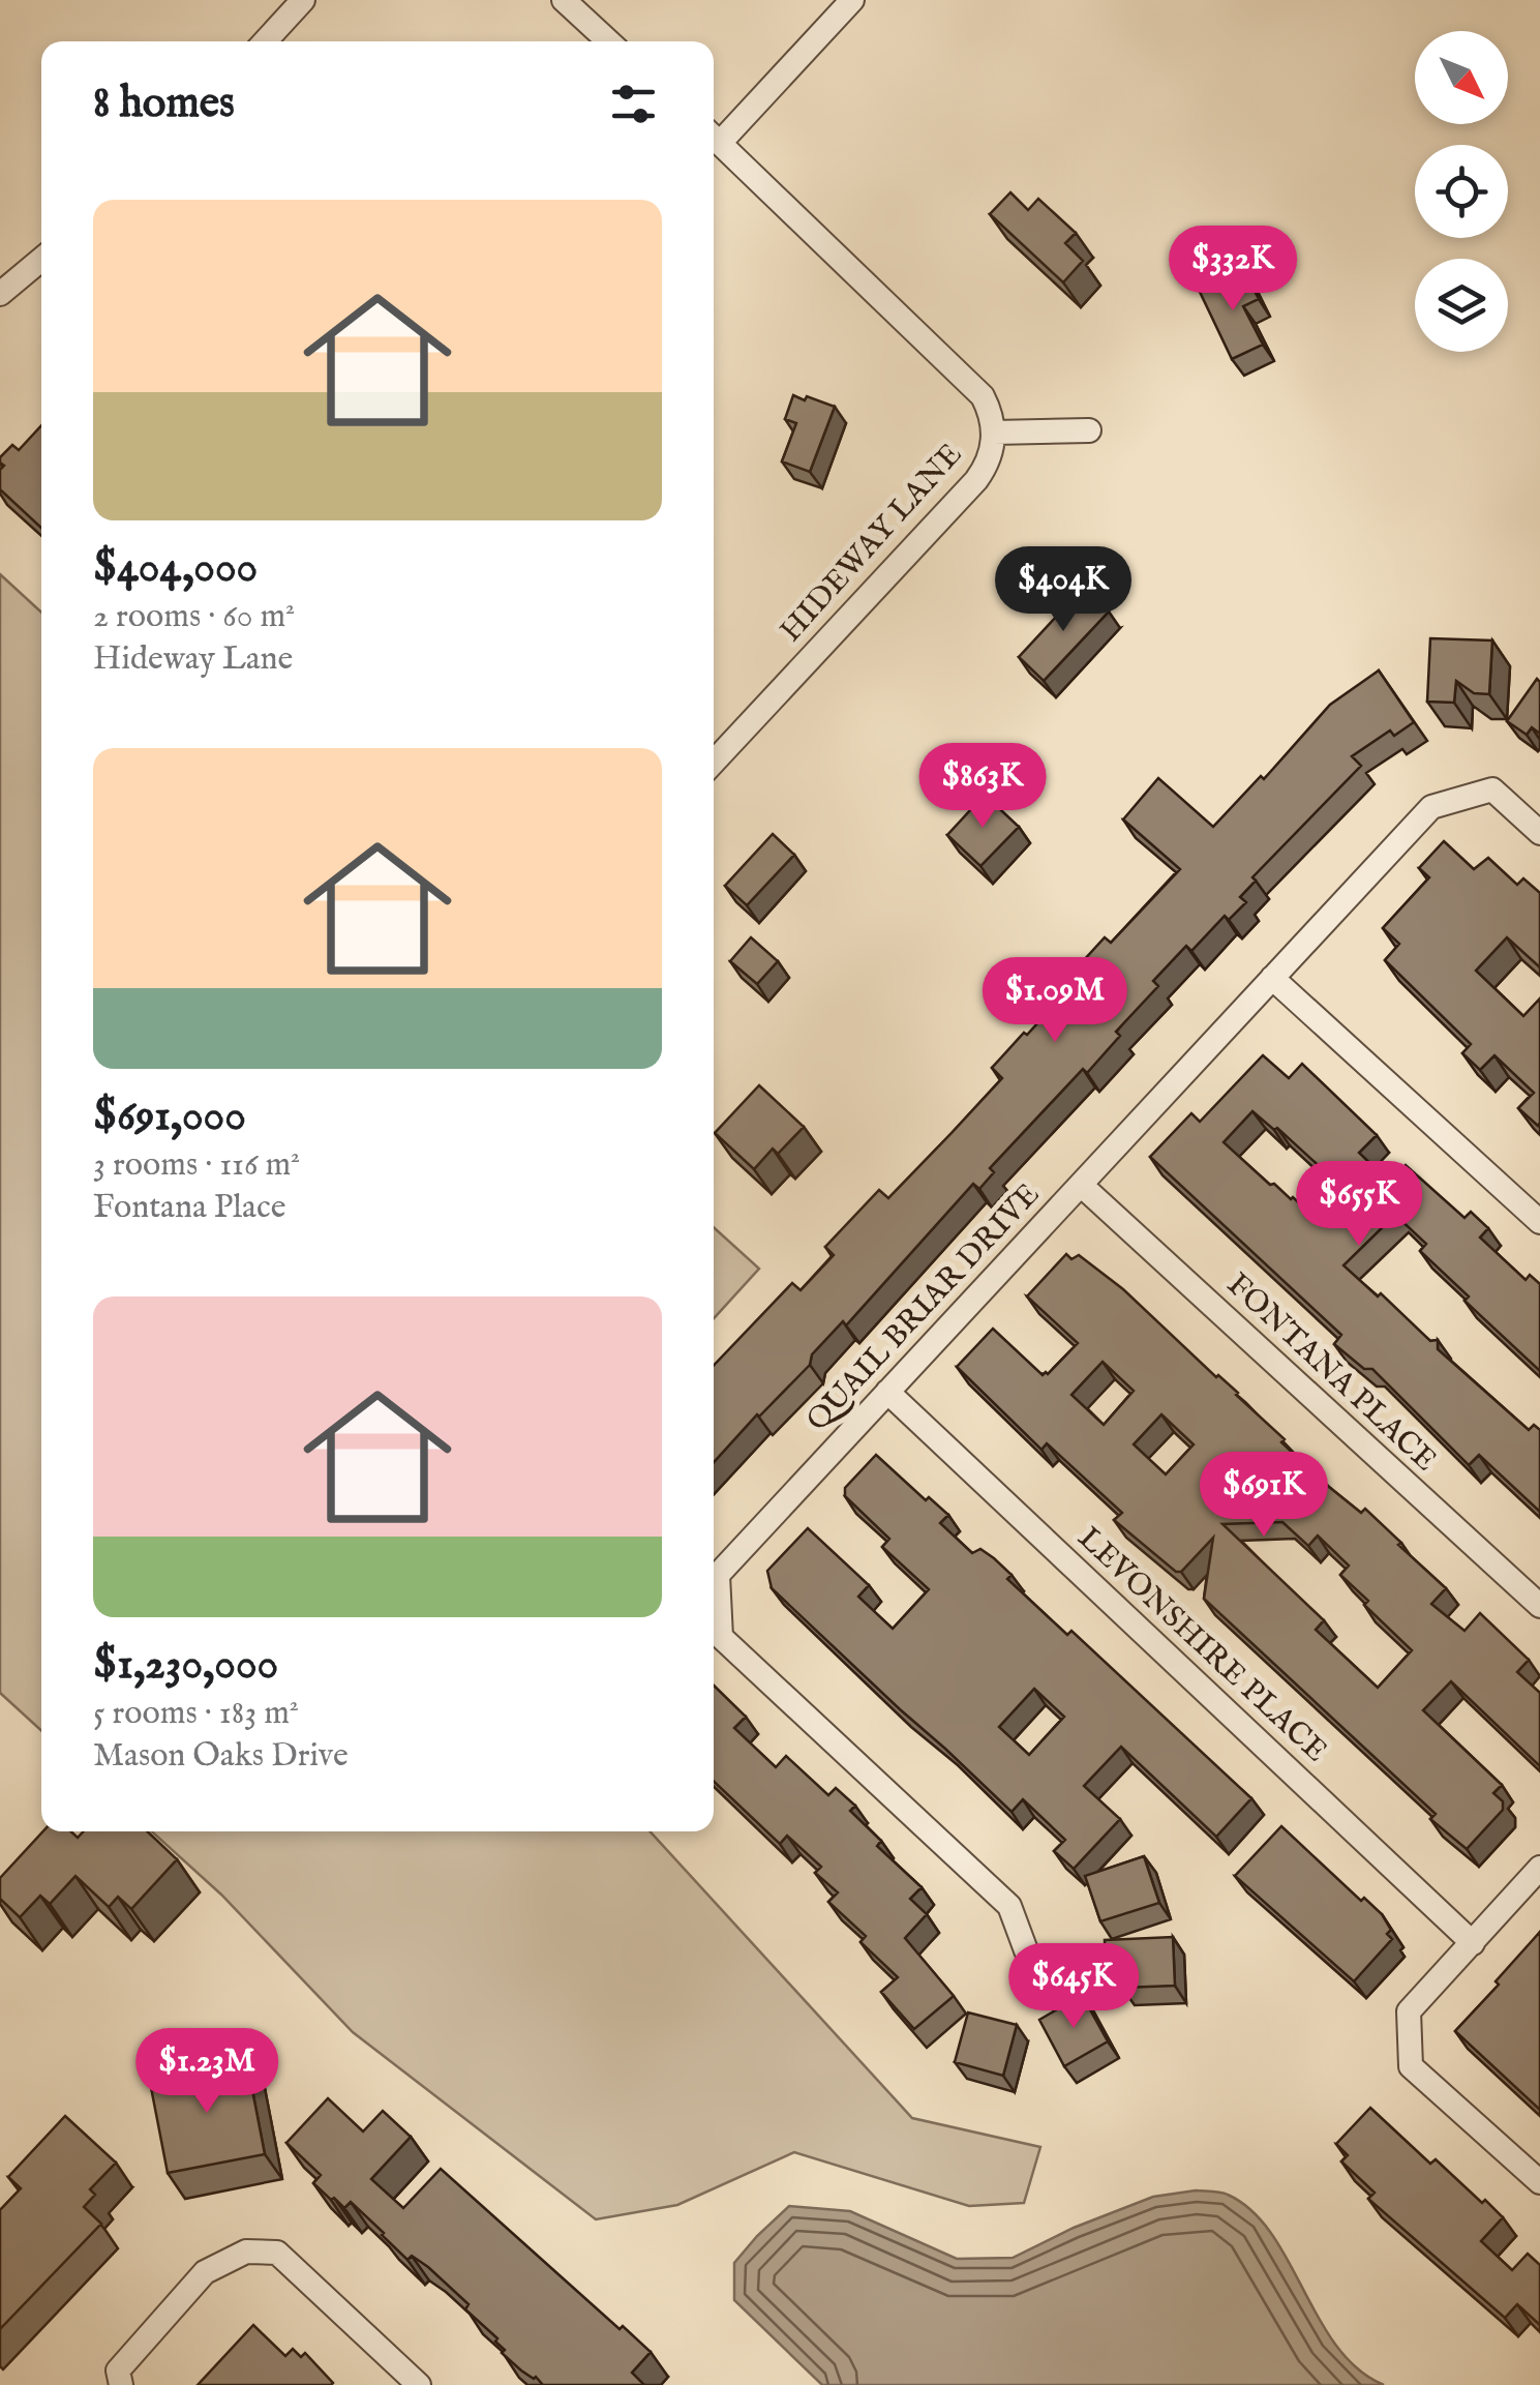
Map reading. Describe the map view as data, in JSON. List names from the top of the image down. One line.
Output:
{"streets":{"street":["HIDEWAY LANE","QUAIL BRIAR DRIVE","FONTANA PLACE","LEVONSHIRE PLACE"]},"crossings":[["QUAIL BRIAR DRIVE","FONTANA PLACE"],["QUAIL BRIAR DRIVE","LEVONSHIRE PLACE"]],"north":"bottom right","page":{"heading":"8 homes","list":[{"name":"$404,000","note":"2 rooms · 60 m² · Hideway Lane"},{"name":"$691,000","note":"3 rooms · 116 m² · Fontana Place"},{"name":"$1,230,000","note":"5 rooms · 183 m² · Mason Oaks Drive"}],"price":["$332K","$404K","$863K","$1.09M","$655K","$691K","$645K","$1.23M"]}}
